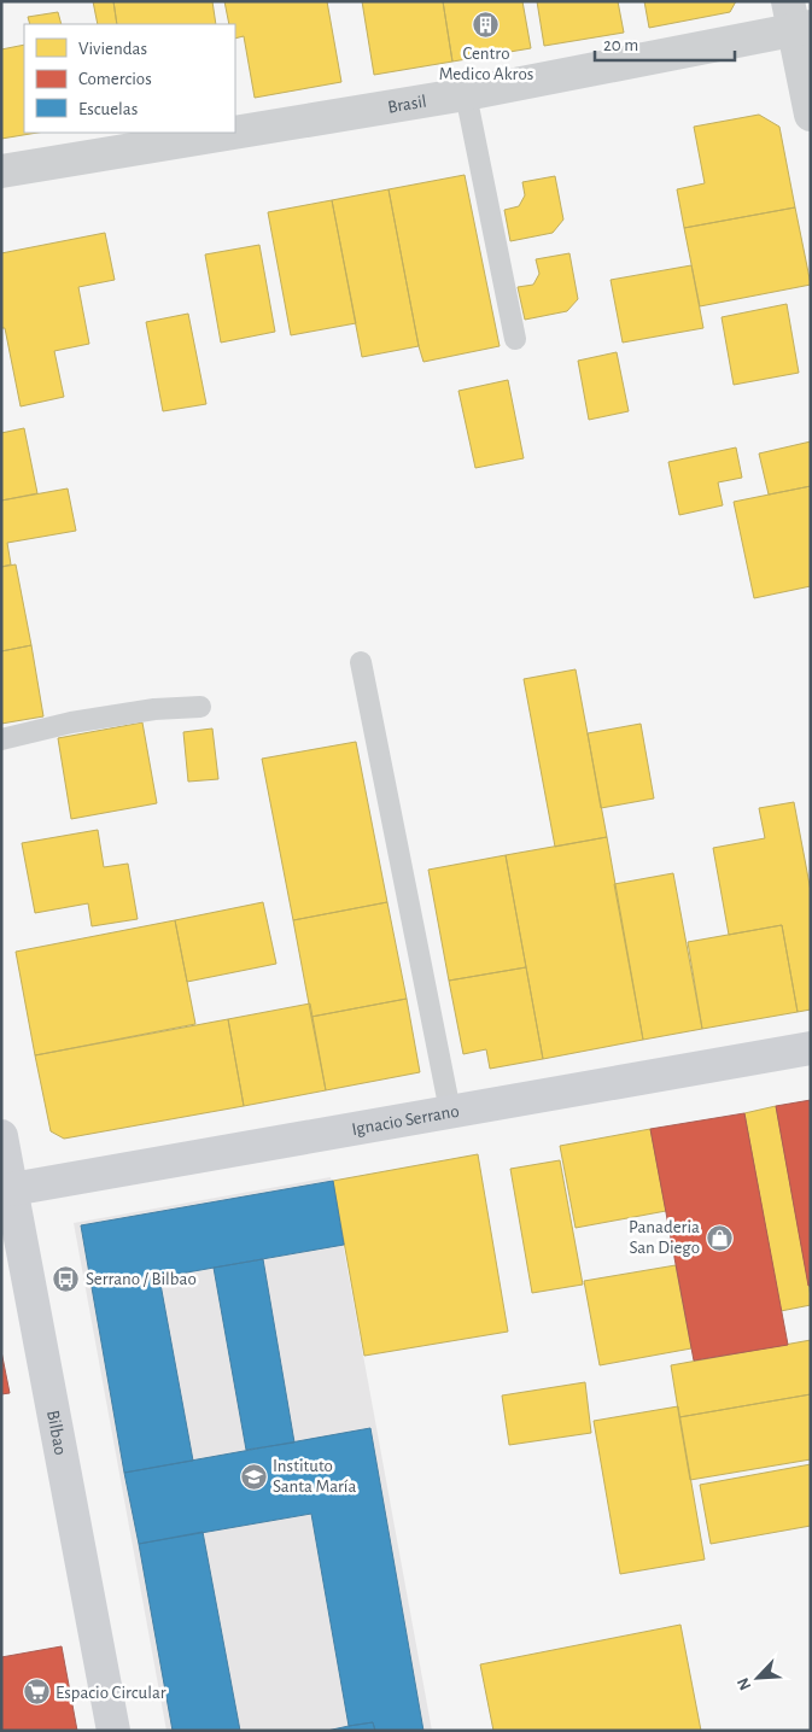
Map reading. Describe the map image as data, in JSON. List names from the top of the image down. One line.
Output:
{"streets":{"main road":["Ignacio Serrano","Bilbao"],"street":["Brasil"]},"crossings":[["Ignacio Serrano","Bilbao"]],"places":{"building":["Centro Medico Akros"],"shop":["Panaderia San Diego"],"bus stop":["Serrano / Bilbao"],"school or university":["Instituto Santa María"],"supermarket":["Espacio Circular"]},"legend":["Viviendas","Comercios","Escuelas"],"scale_bar":"20 m","north":"bottom left"}
